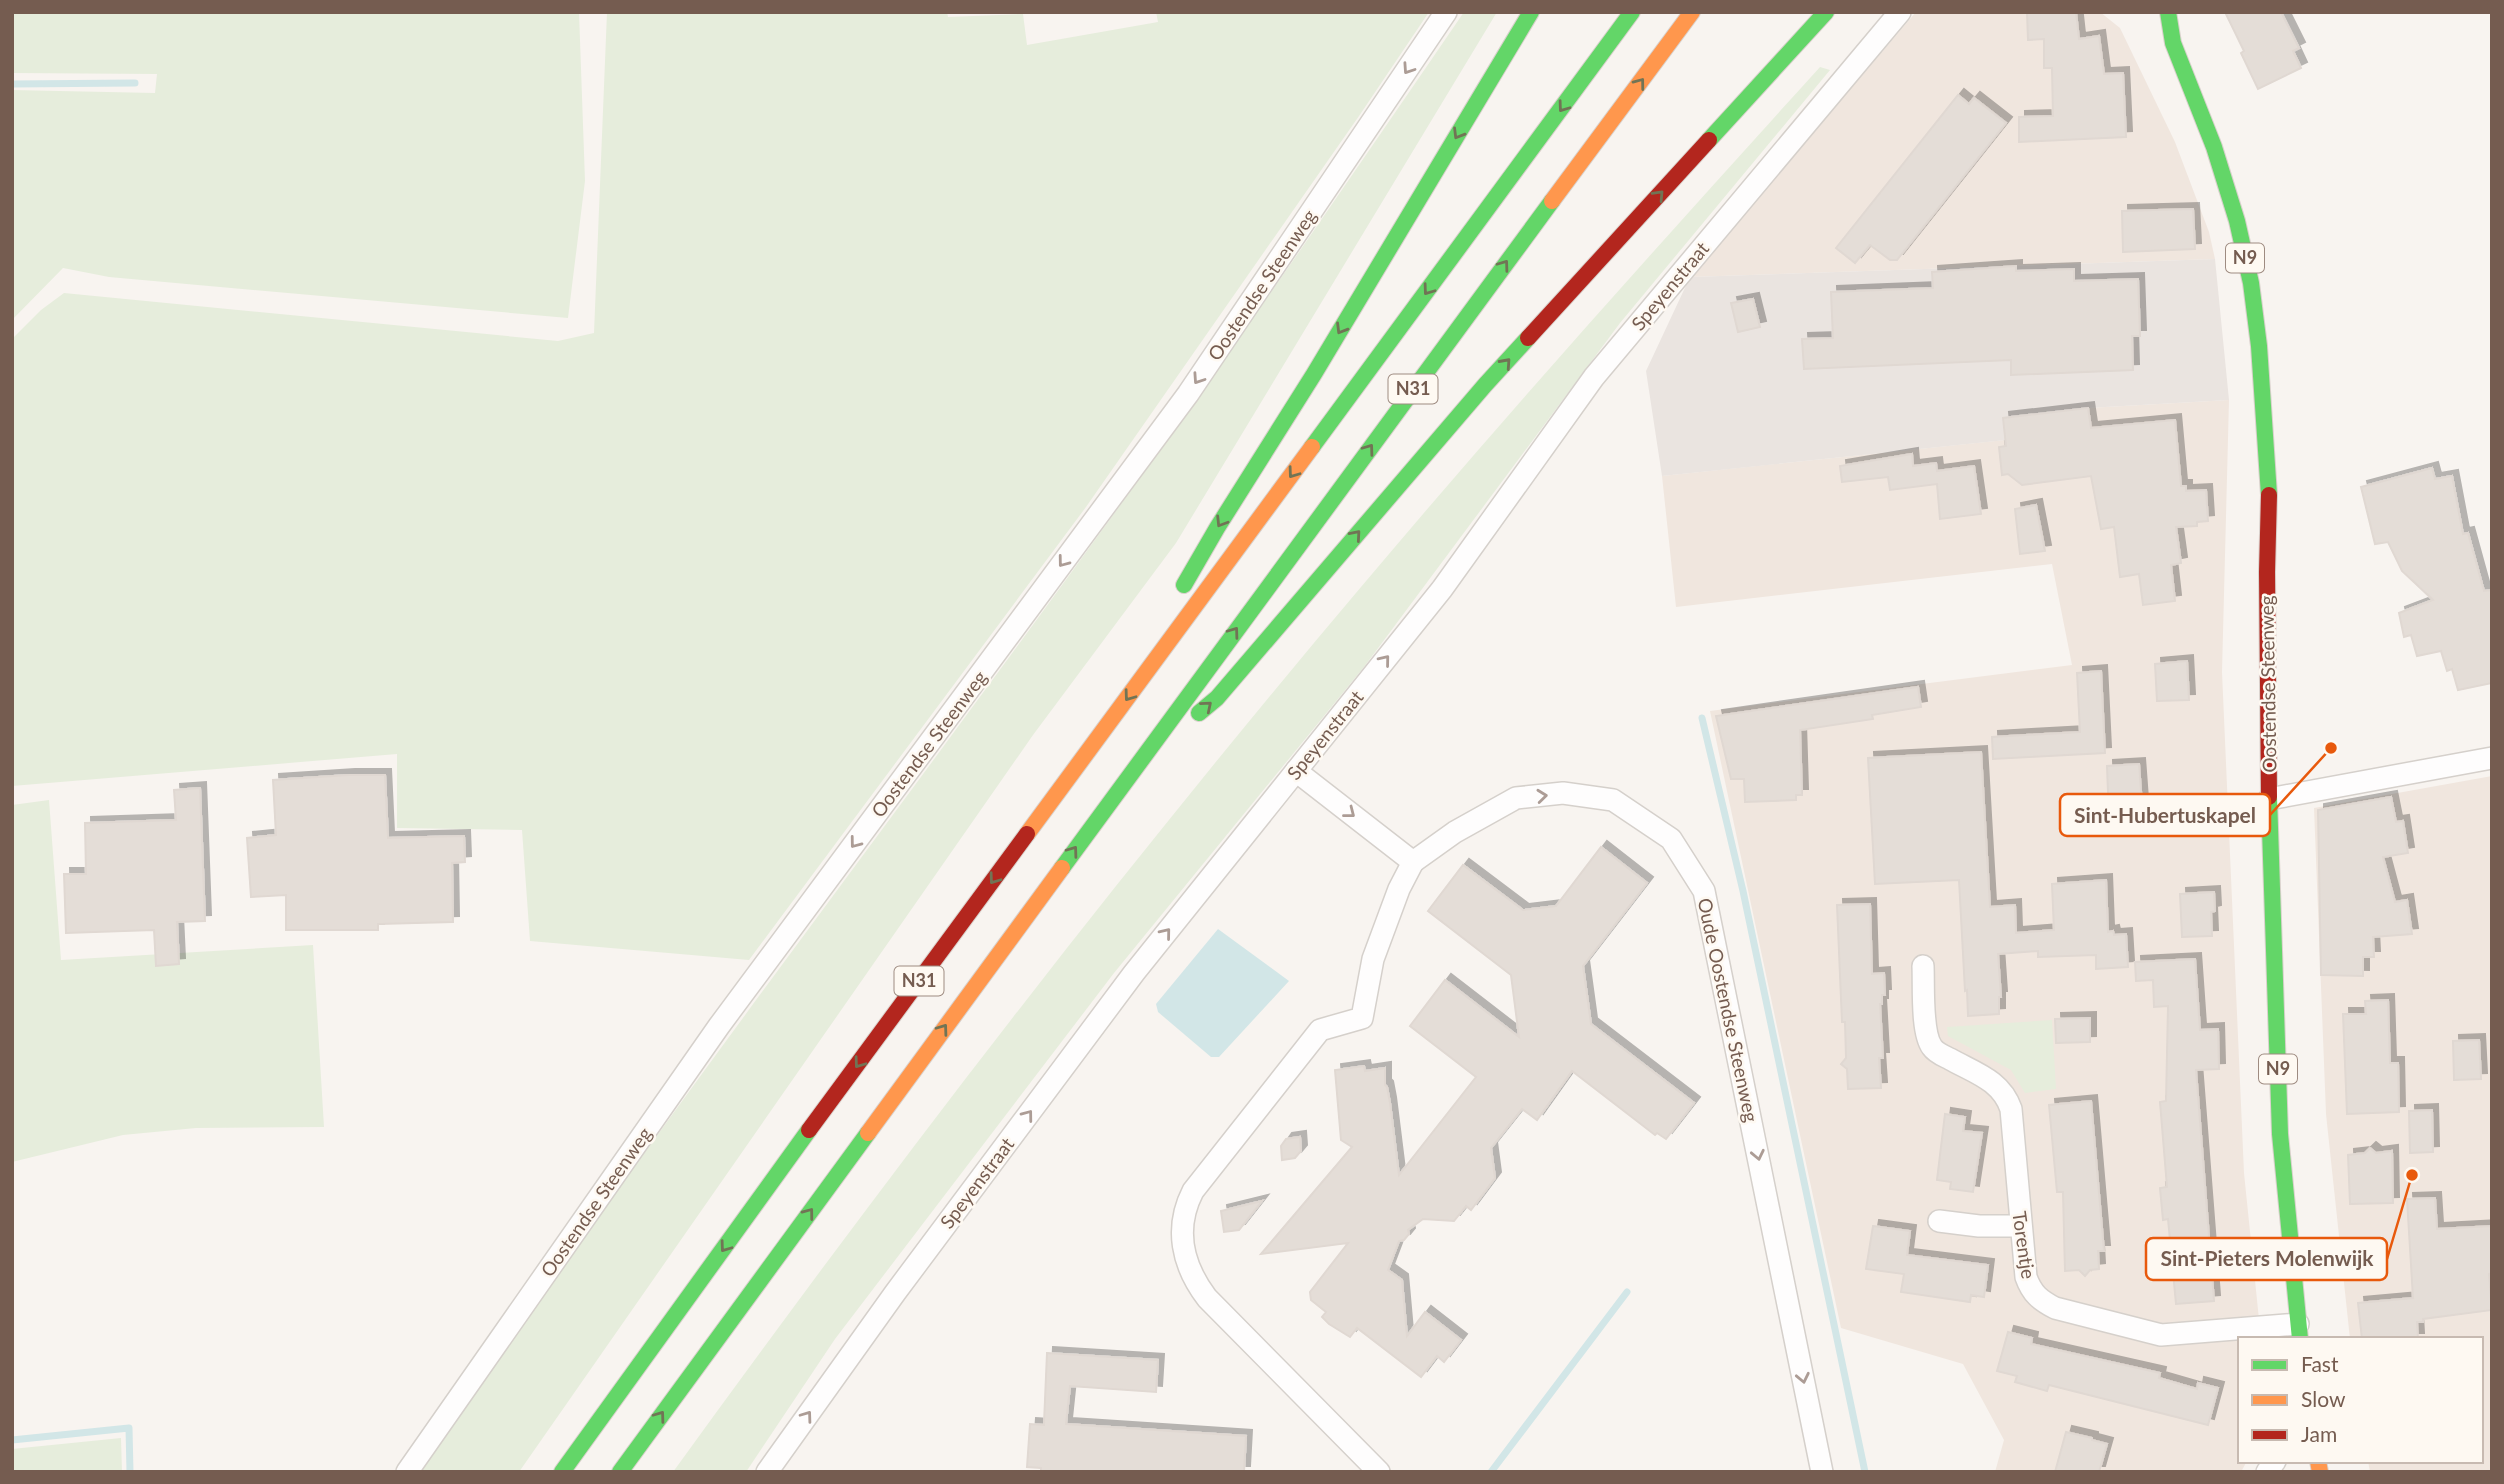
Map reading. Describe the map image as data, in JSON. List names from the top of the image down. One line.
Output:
{"streets":{"main road":["N9","Oostendse Steenweg","N31"],"street":["Speyenstraat","Oude Oostendse Steenweg","Torentje"]},"crossings":[["Oostendse Steenweg","Torentje"]],"one_way":["Oostendse Steenweg","Speyenstraat"],"places":["Sint-Hubertuskapel","Sint-Pieters Molenwijk"],"legend":["Fast","Slow","Jam"]}
